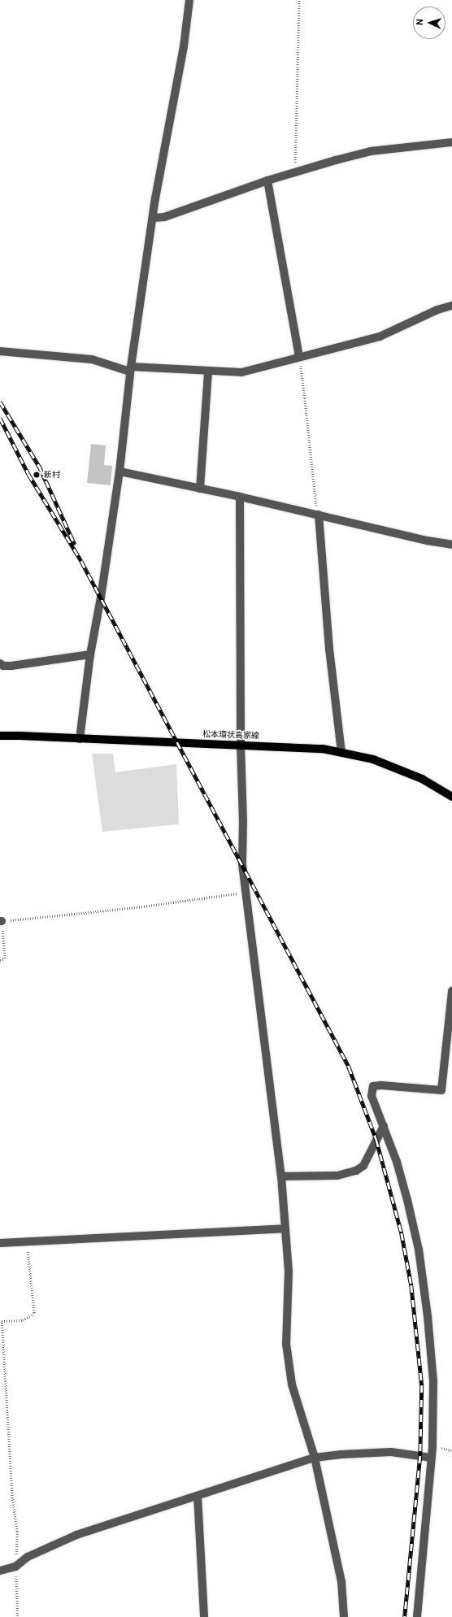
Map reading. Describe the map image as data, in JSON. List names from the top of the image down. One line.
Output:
{"streets":{"main road":["松本環状高家線"]},"places":["新村"],"north":"left"}
